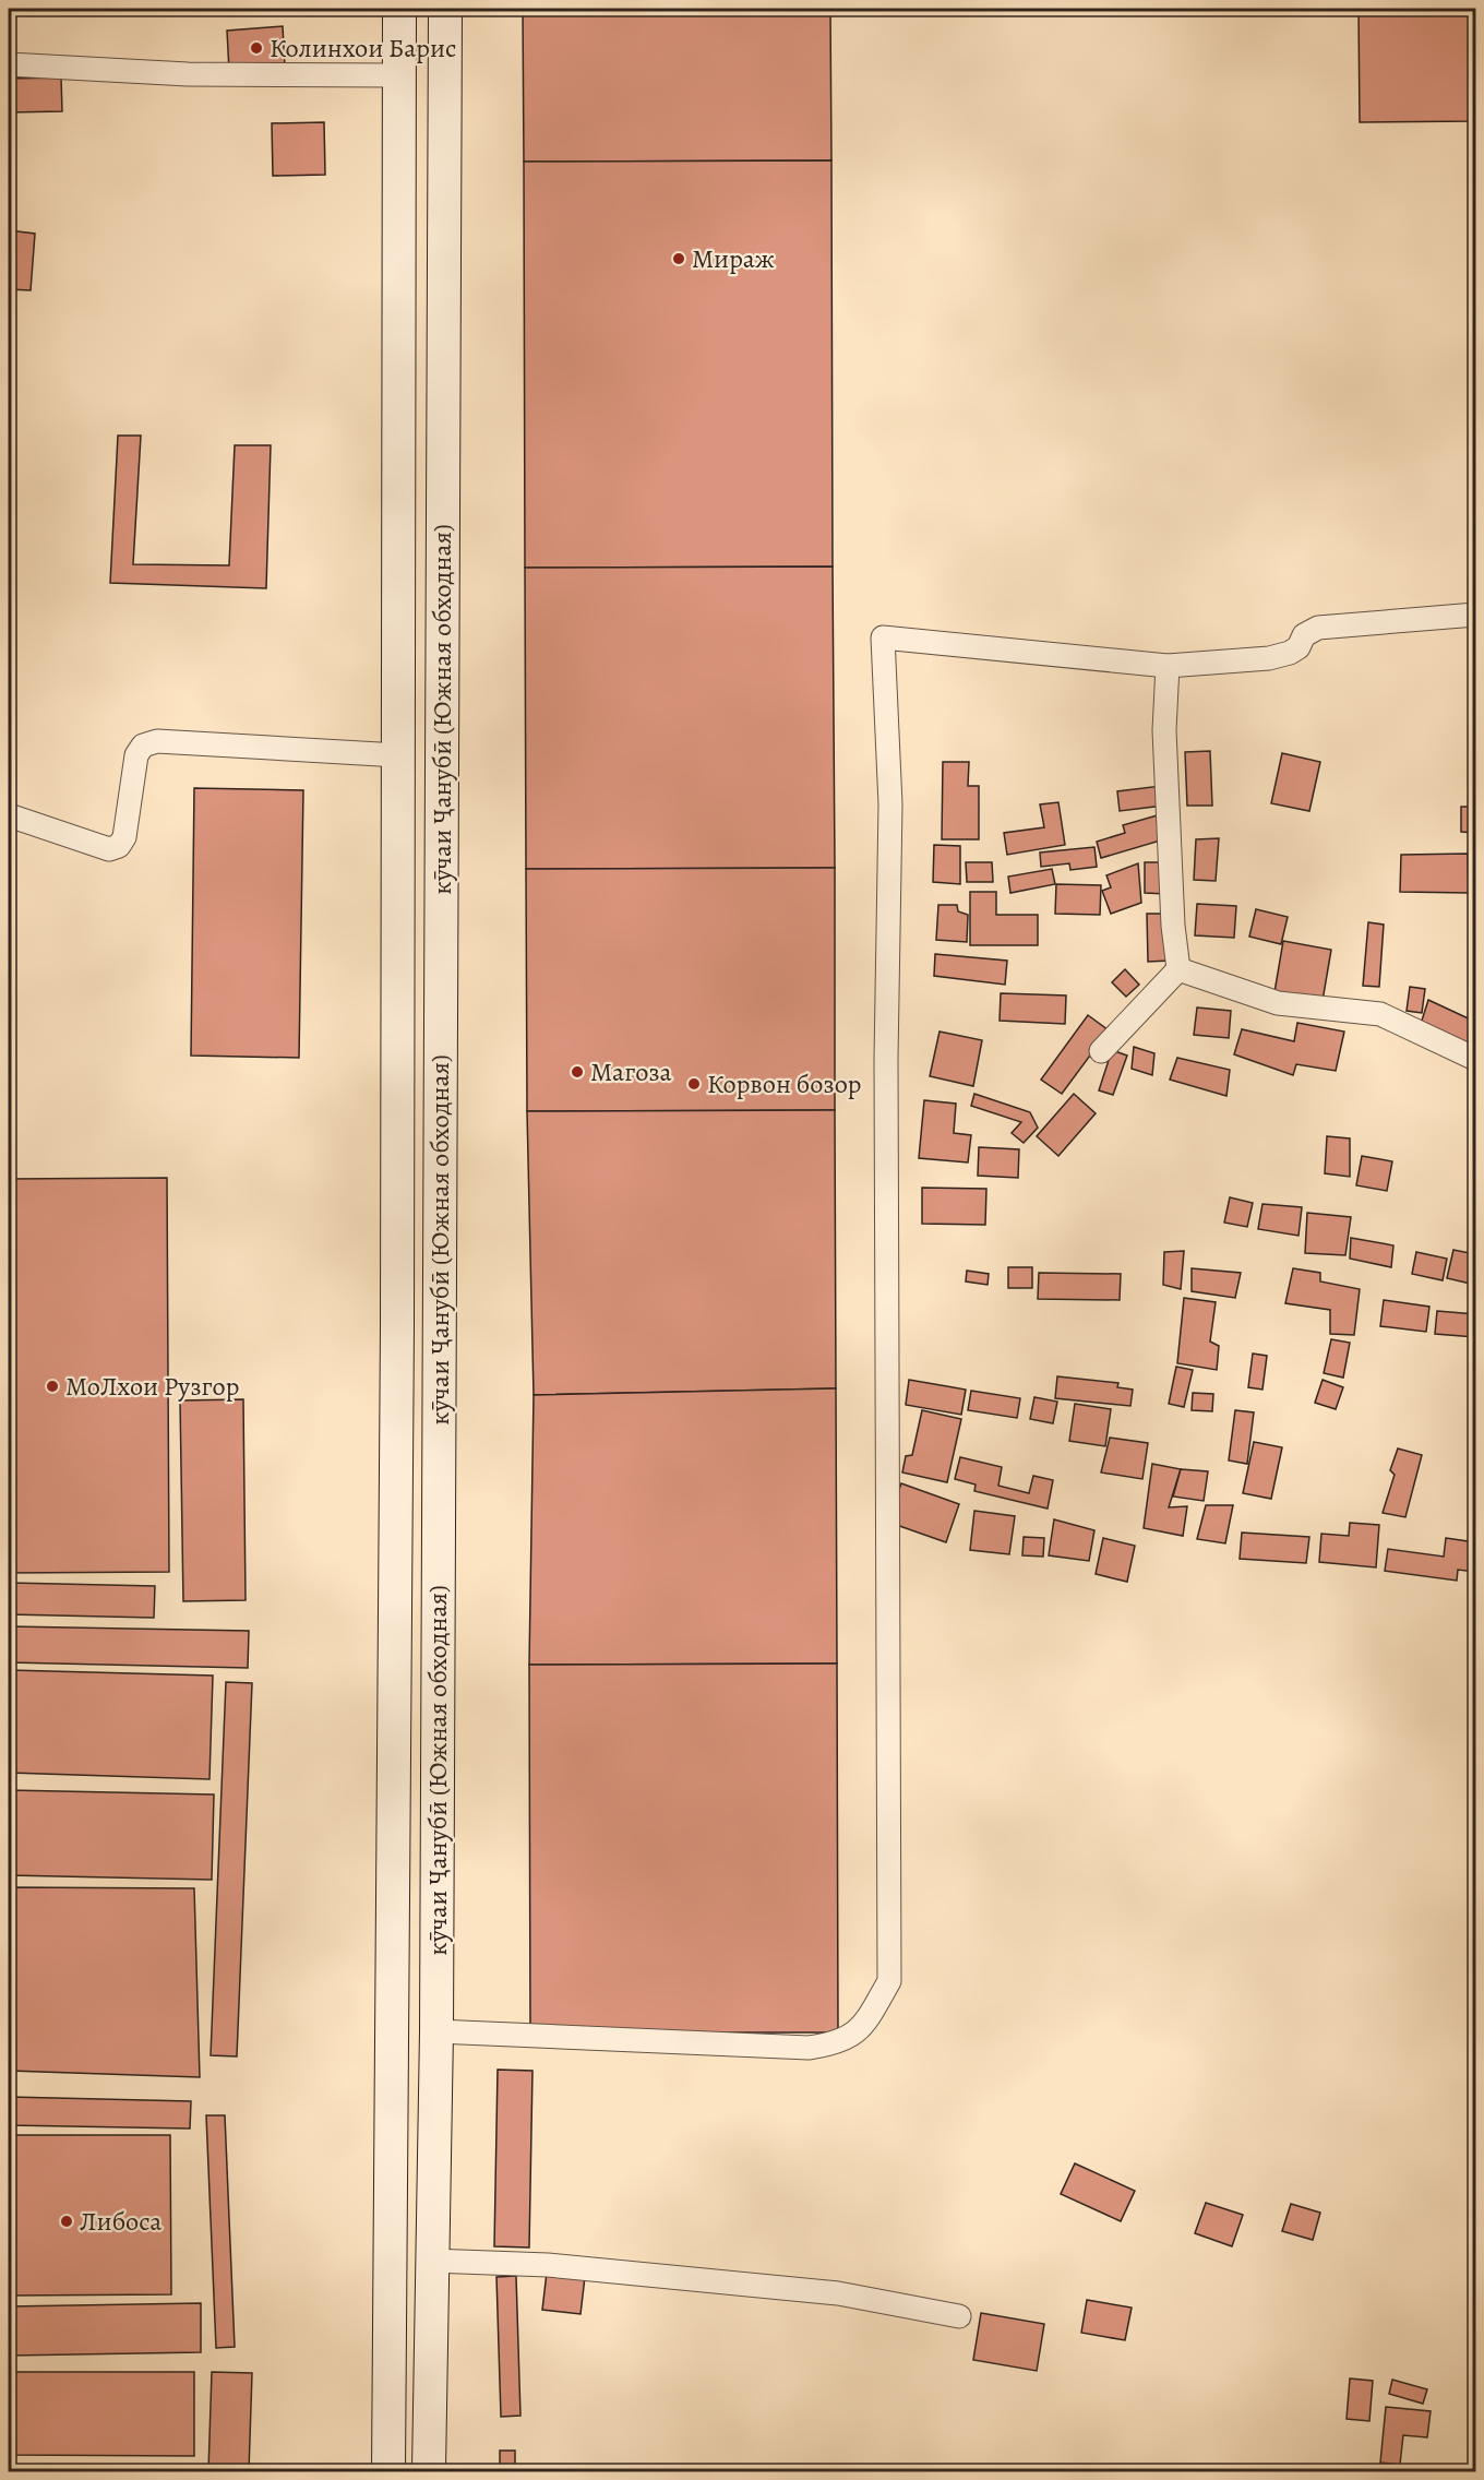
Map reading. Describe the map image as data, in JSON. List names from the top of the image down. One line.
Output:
{"streets":{"main road":["кӯчаи Ҷанубӣ (Южная обходная)"]},"places":["Колинхои Барис","Мираж","Магоза","Корвон бозор","МоЛхои Рузгор","Либоса"]}
